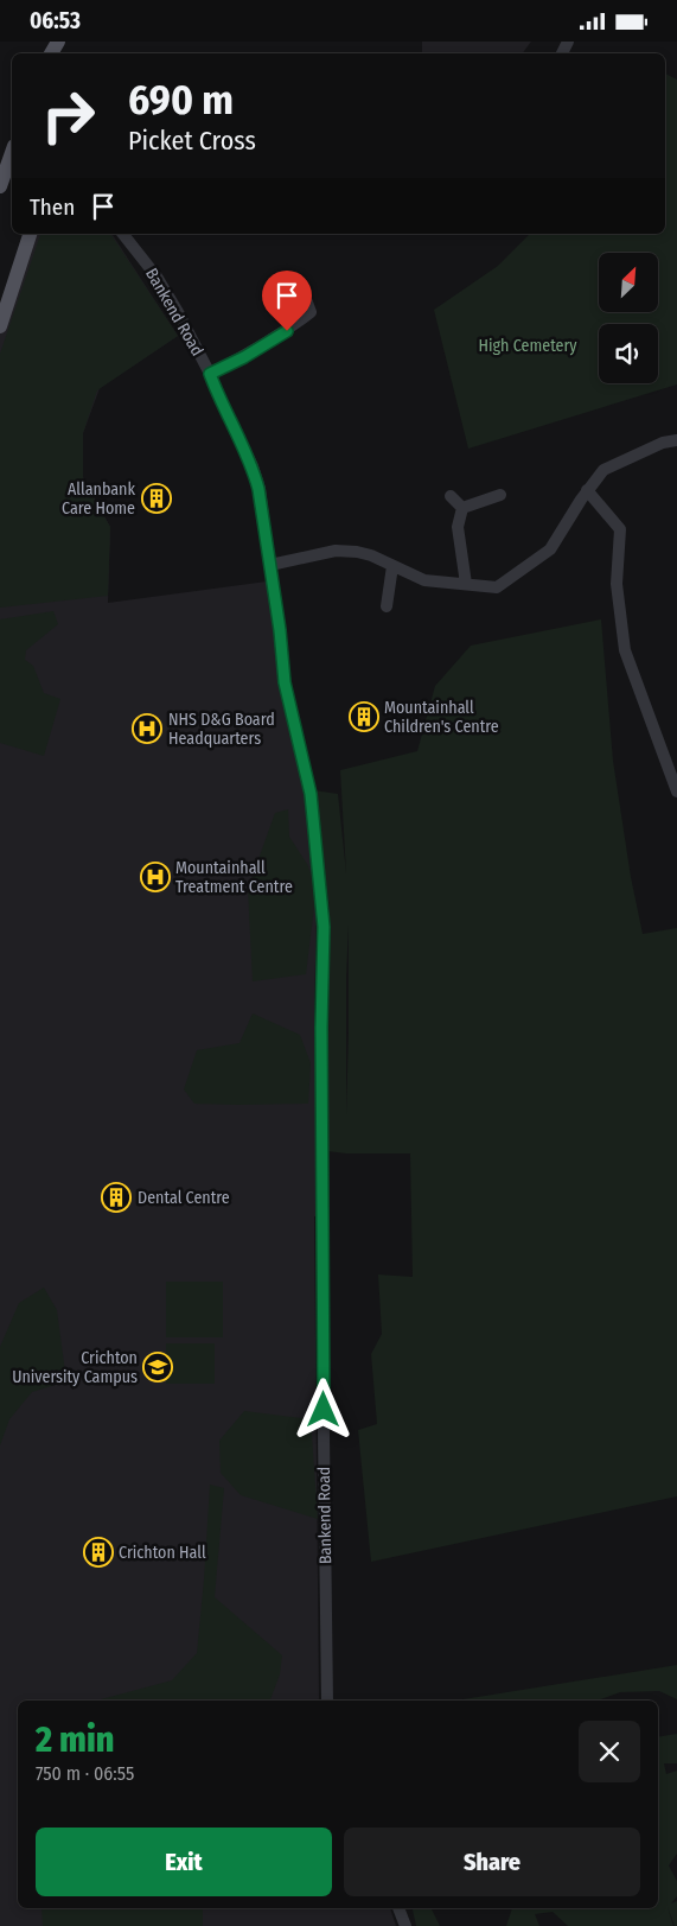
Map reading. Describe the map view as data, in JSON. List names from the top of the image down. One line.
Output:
{"streets":{"street":["Bankend Road"]},"parks":["High Cemetery"],"places":{"building":["Allanbank Care Home","Mountainhall Children's Centre","Dental Centre","Crichton Hall"],"hospital":["NHS D&G Board Headquarters","Mountainhall Treatment Centre"],"school or university":["Crichton University Campus"]},"north":"top right","page":{"status":"06:53","turn":["690 m","Picket Cross"],"then":"Then","heading":["2 min","750 m · 06:55"],"buttons":["Exit","Share"]}}
